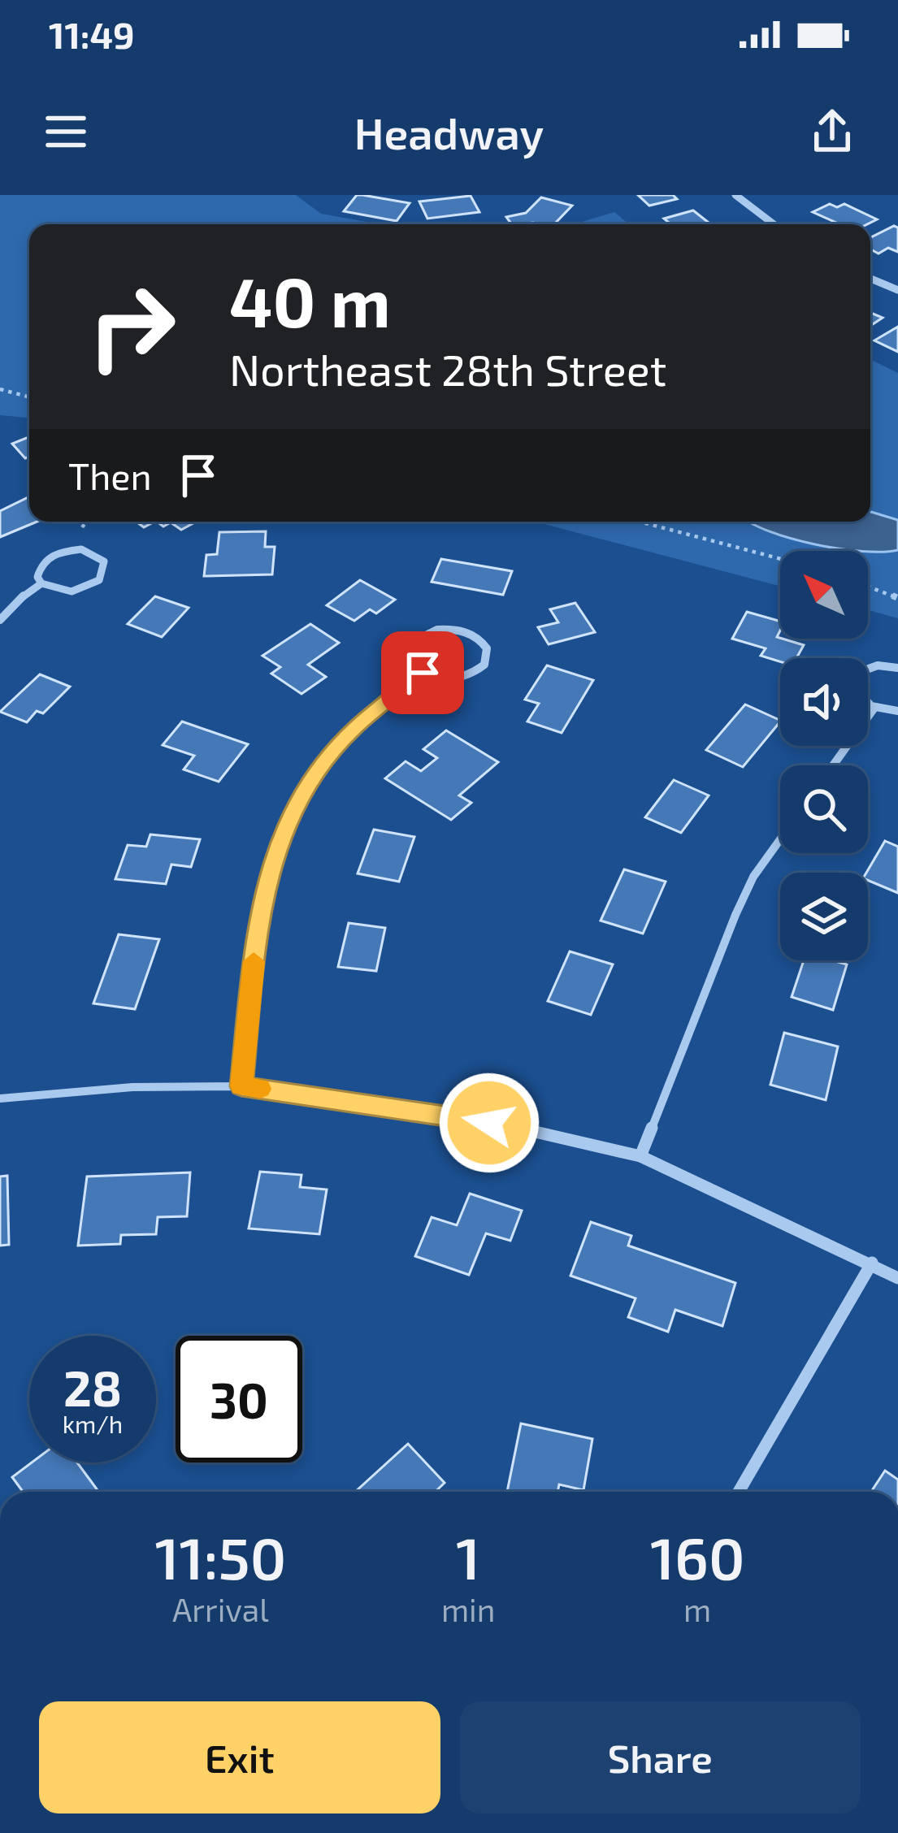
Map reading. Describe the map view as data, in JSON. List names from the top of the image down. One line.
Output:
{"north":"top left","page":{"status":"11:49","header":"Headway","turn":["40 m","Northeast 28th Street"],"then":"Then","speed":"28 km/h","limit":"30","eta":["11:50","Arrival","1","min","160","m"],"buttons":["Exit","Share"]}}
